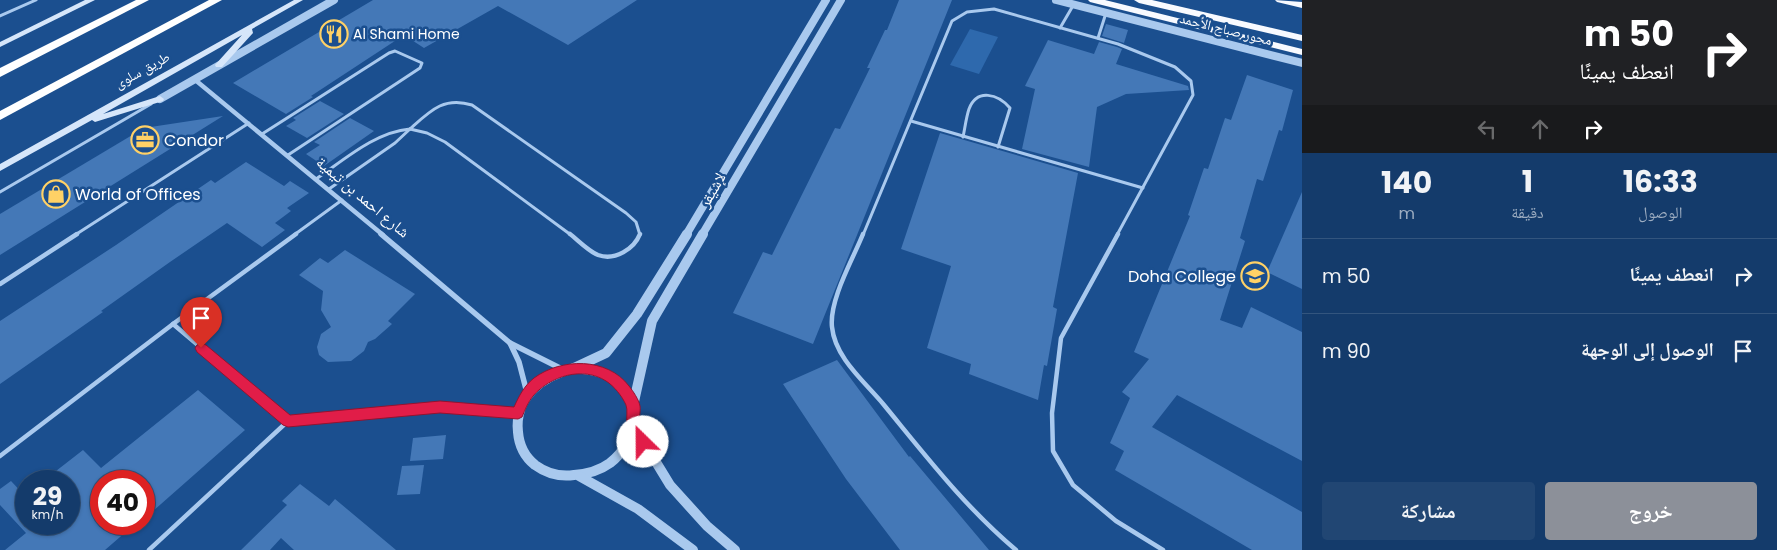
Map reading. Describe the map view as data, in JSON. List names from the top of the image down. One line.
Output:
{"streets":{"highway":["محور صباح الأحمد","طريق سلوى"],"street":["لإشيقر","شارع احمد بن تيمية"]},"crossings":[["لإشيقر","شارع احمد بن تيمية"]],"places":{"restaurant":["Al Shami Home"],"office":["Condor"],"shop":["World of Offices"],"school or university":["Doha College"]},"page":{"turn":["50 m","انعطف يمينًا"],"eta":["16:33","الوصول","1","دقيقة","140","m"],"list":[{"name":"انعطف يمينًا","value":"50 m"},{"name":"الوصول إلى الوجهة","value":"90 m"}],"speed":"29 km/h","limit":"40","buttons":["خروج","مشاركة"]}}
